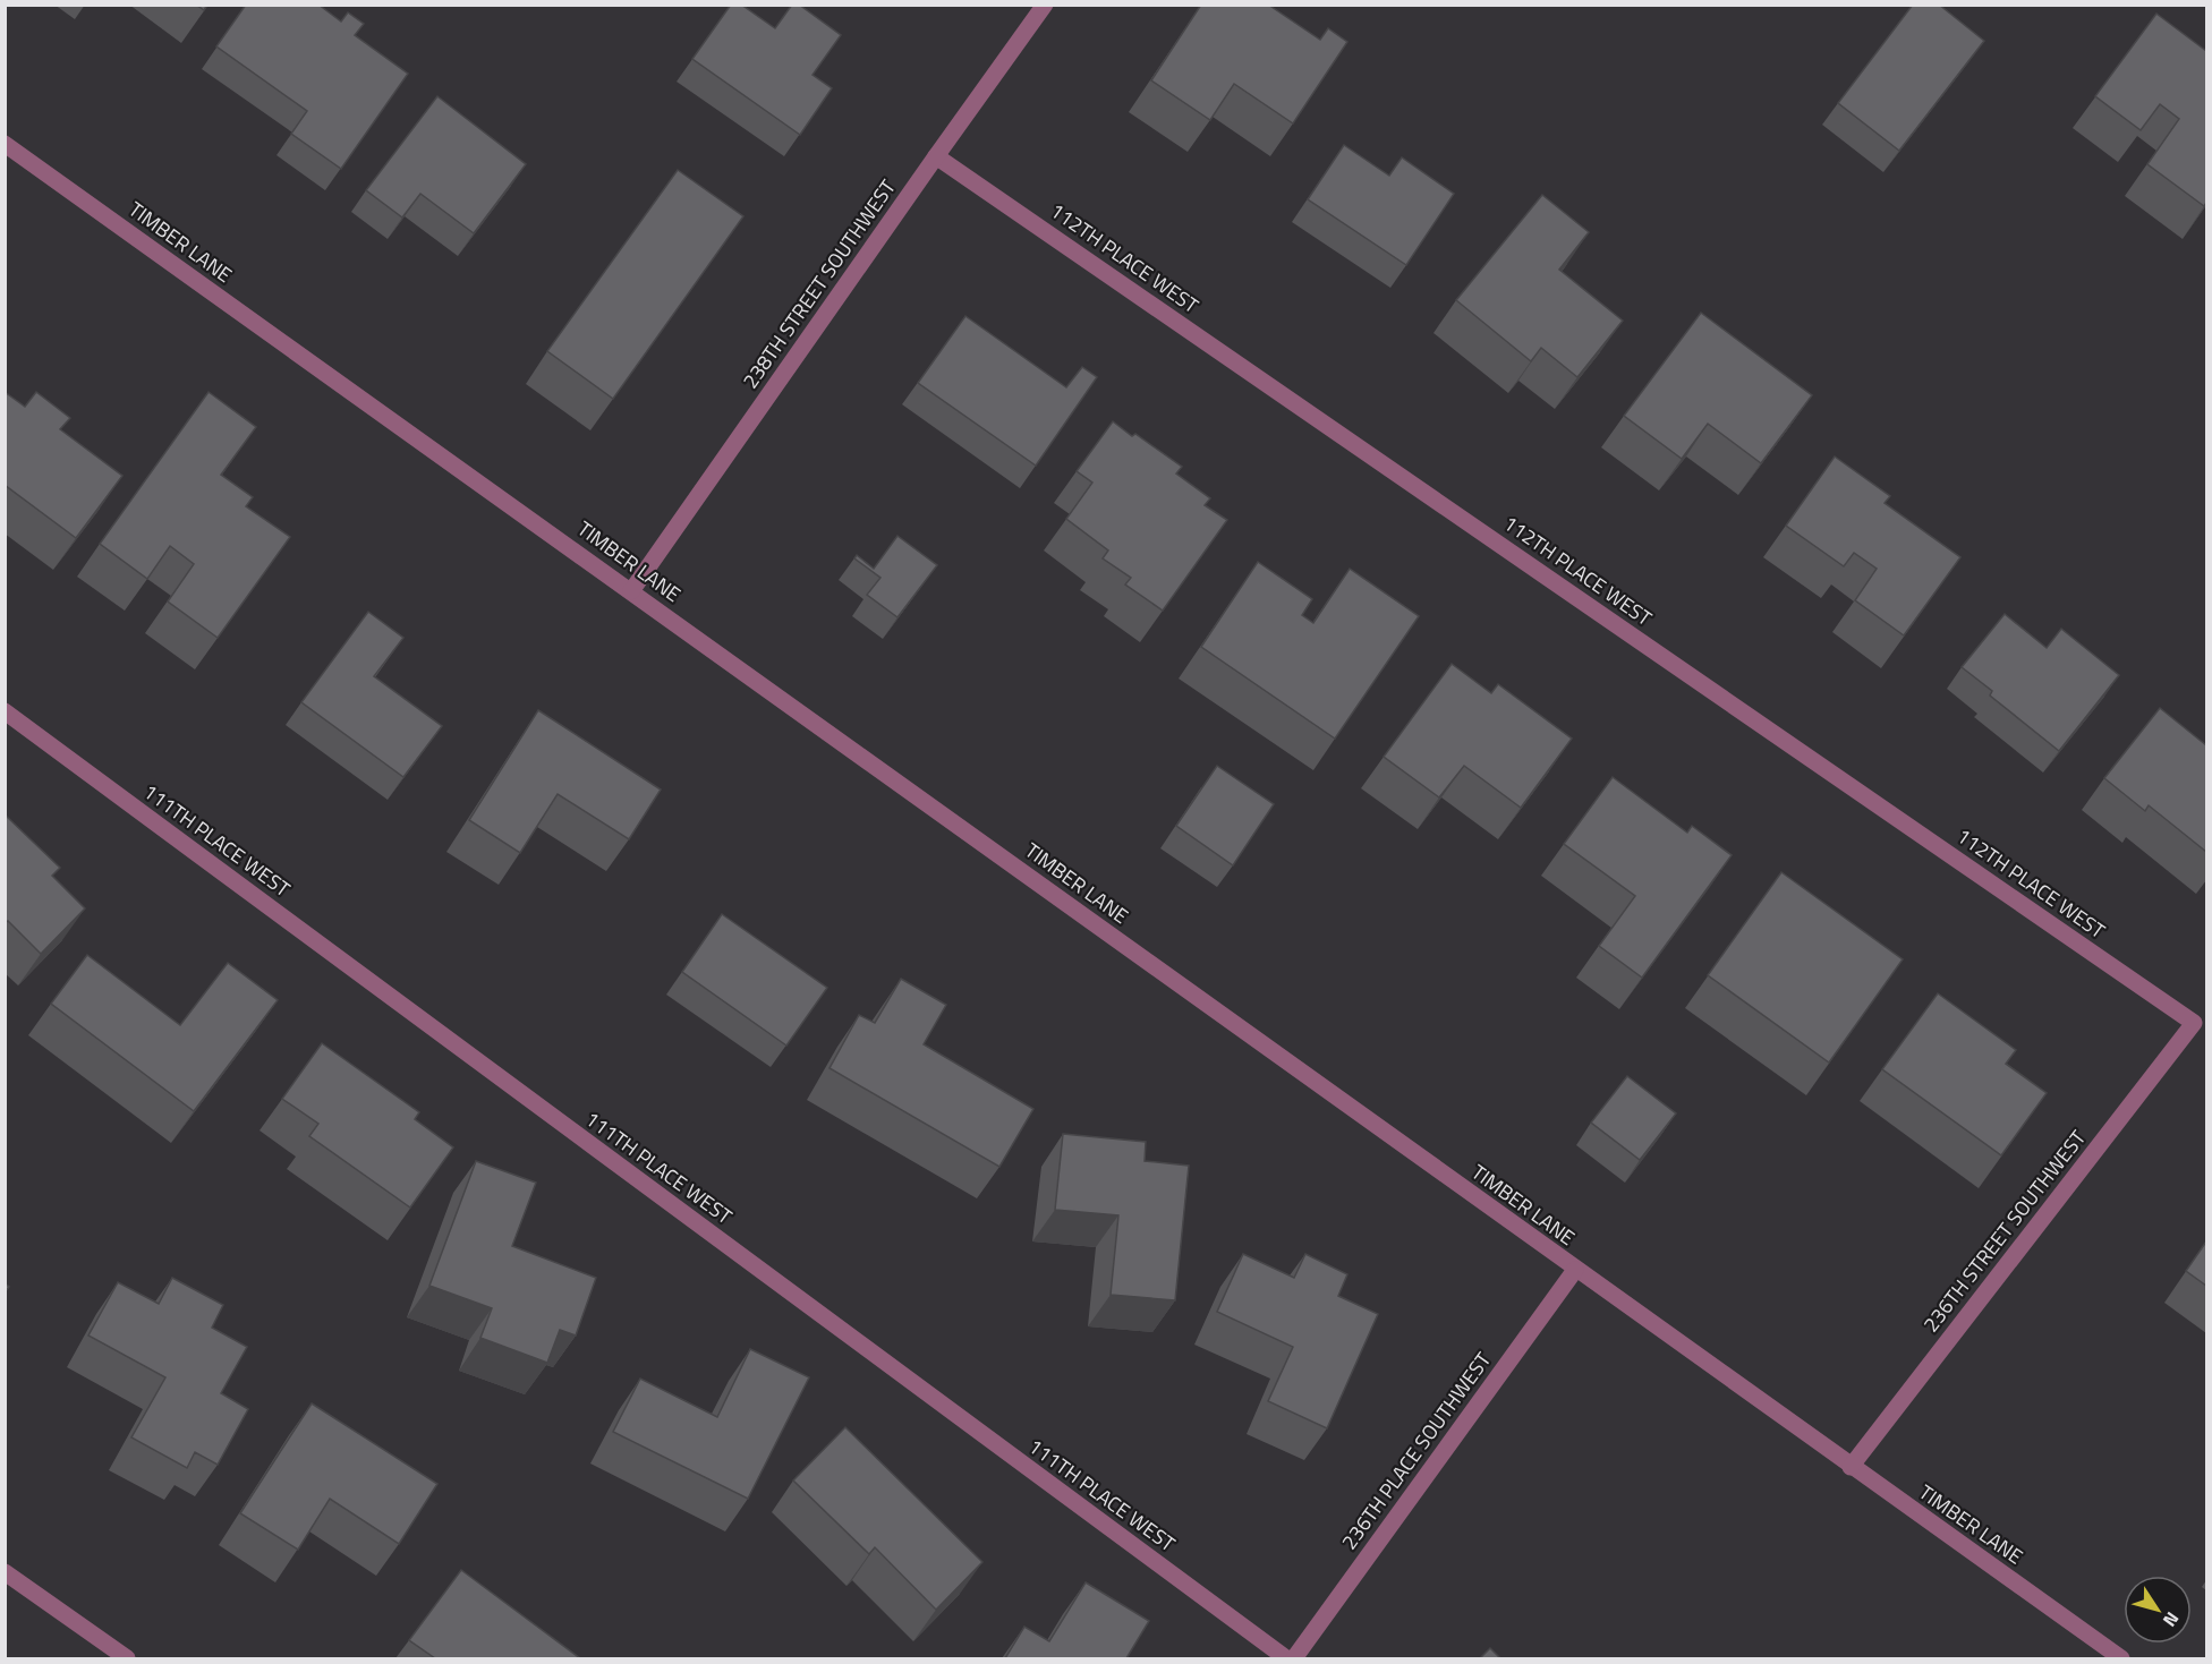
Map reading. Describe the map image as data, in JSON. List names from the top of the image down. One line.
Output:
{"streets":{"street":["TIMBER LANE","112TH PLACE WEST","238TH STREET SOUTHWEST","111TH PLACE WEST","236TH STREET SOUTHWEST","236TH PLACE SOUTHWEST"]},"crossings":[["TIMBER LANE","238TH STREET SOUTHWEST"],["TIMBER LANE","236TH STREET SOUTHWEST"],["TIMBER LANE","236TH PLACE SOUTHWEST"],["112TH PLACE WEST","238TH STREET SOUTHWEST"],["112TH PLACE WEST","236TH STREET SOUTHWEST"]],"north":"bottom right"}
